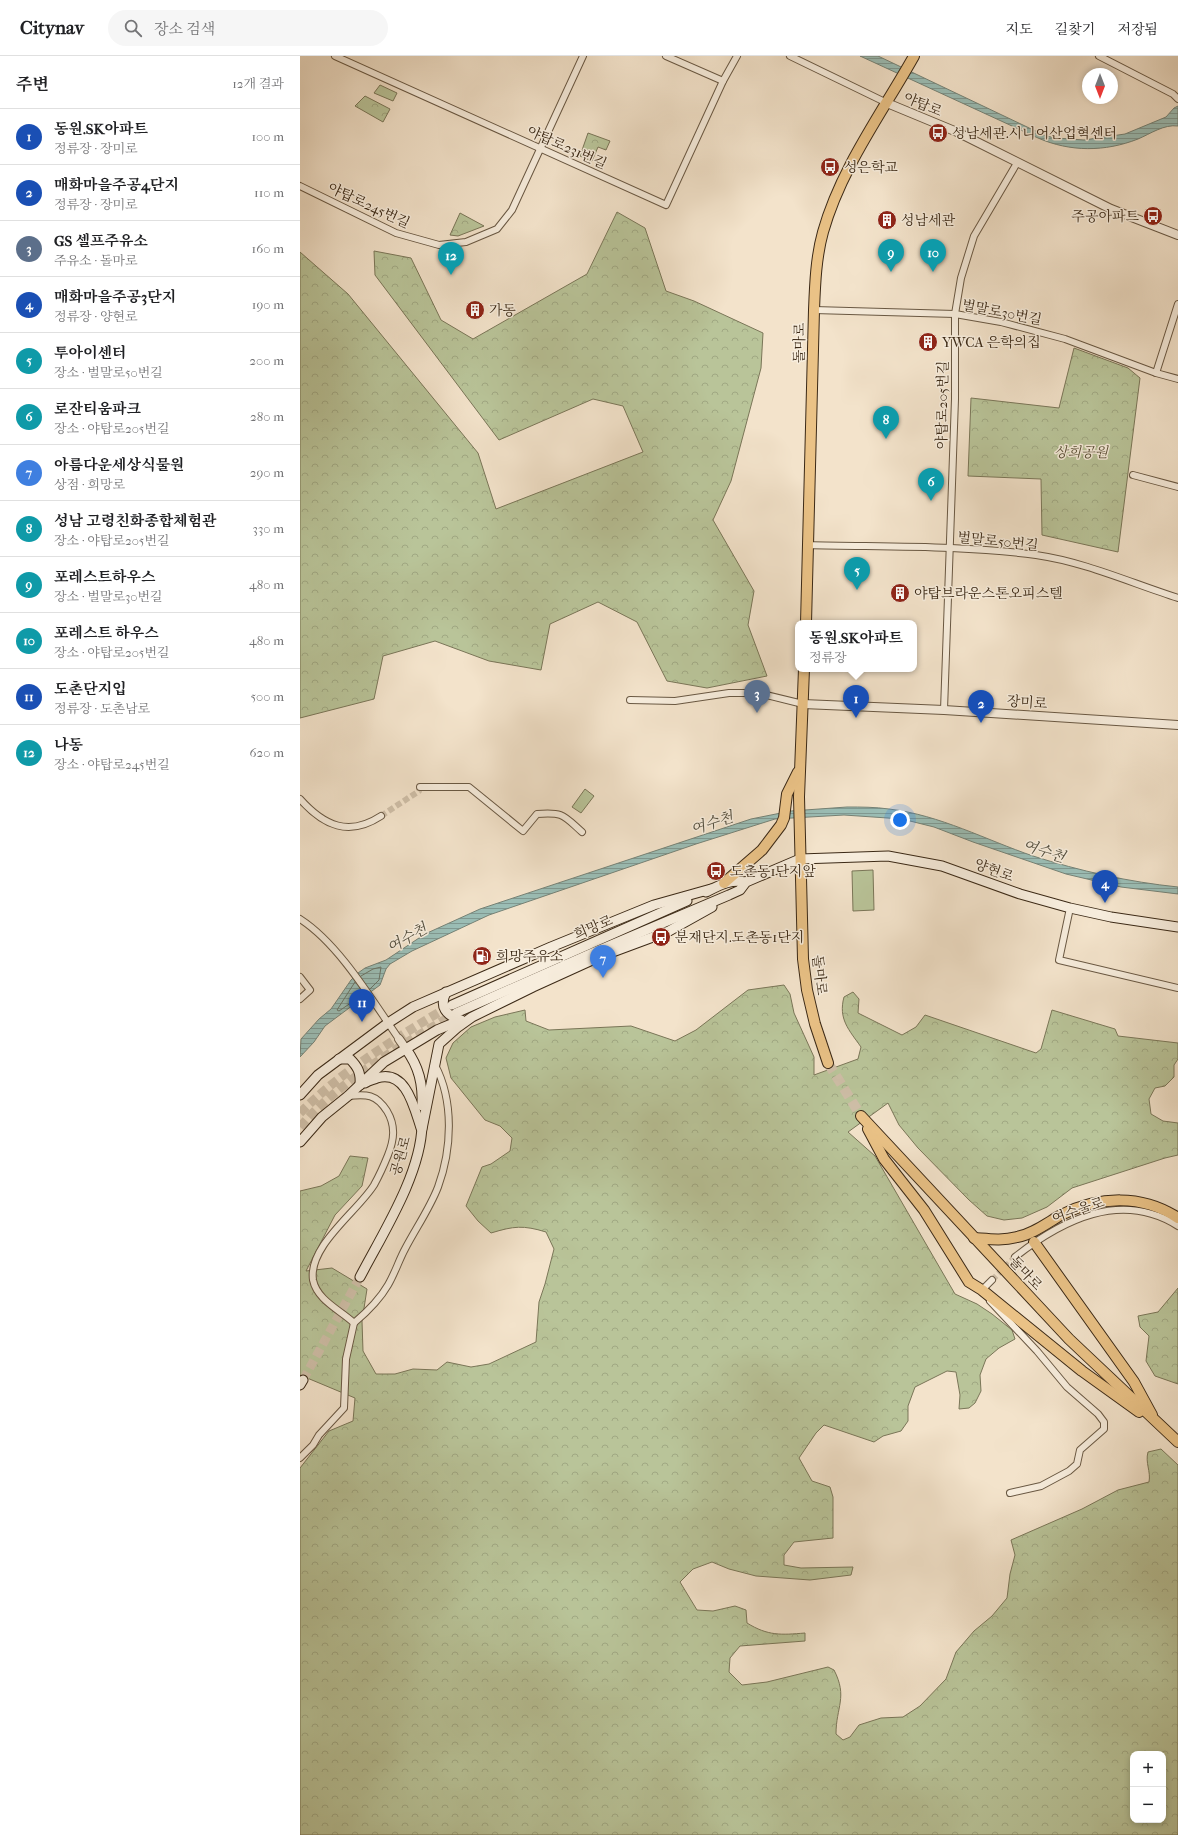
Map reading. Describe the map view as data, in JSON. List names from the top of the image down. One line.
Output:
{"streets":{"main road":["돌마로","양현로","희망로","공원로"],"street":["야탑로","야탑로231번길","야탑로245번길","벌말로30번길","야탑로205번길","벌말로50번길","장미로","여수울로"]},"crossings":[["야탑로","돌마로"],["야탑로","야탑로205번길"],["야탑로231번길","야탑로245번길"],["벌말로30번길","돌마로"],["벌말로30번길","야탑로205번길"],["돌마로","벌말로50번길"],["돌마로","양현로"],["돌마로","희망로"],["야탑로205번길","벌말로50번길"],["야탑로205번길","장미로"],["양현로","희망로"]],"water":["여수천"],"parks":["상희공원"],"places":{"bus stop":["성남세관.시니어산업혁센터","성은학교","주공아파트","도촌동1단지앞","분재단지.도촌동1단지"],"building":["성남세관","가동","YWCA 은학의집","야탑브라운스톤오피스텔"],"fuel station":["희망주유소"]},"north":"bottom","page":{"header":"Citynav","search":"장소 검색","nav":["지도","길찾기","저장됨"],"heading":["주변","12개 결과"],"list":[{"mark":"1","name":"동원.SK아파트","note":"정류장 · 장미로","value":"100 m"},{"mark":"2","name":"매화마을주공4단지","note":"정류장 · 장미로","value":"110 m"},{"mark":"3","name":"GS 셀프주유소","note":"주유소 · 돌마로","value":"160 m"},{"mark":"4","name":"매화마을주공3단지","note":"정류장 · 양현로","value":"190 m"},{"mark":"5","name":"투아이센터","note":"장소 · 벌말로50번길","value":"200 m"},{"mark":"6","name":"로잔티움파크","note":"장소 · 야탑로205번길","value":"280 m"},{"mark":"7","name":"아름다운세상식물원","note":"상점 · 희망로","value":"290 m"},{"mark":"8","name":"성남 고령친화종합체험관","note":"장소 · 야탑로205번길","value":"330 m"},{"mark":"9","name":"포레스트하우스","note":"장소 · 벌말로30번길","value":"480 m"},{"mark":"10","name":"포레스트 하우스","note":"장소 · 야탑로205번길","value":"480 m"},{"mark":"11","name":"도촌단지입","note":"정류장 · 도촌남로","value":"500 m"},{"mark":"12","name":"나동","note":"장소 · 야탑로245번길","value":"620 m"}],"pins":["9","10","12","8","6","5","3","1","2","4","7","11"],"popup":["동원.SK아파트","정류장"],"map_buttons":["+","−"]}}
